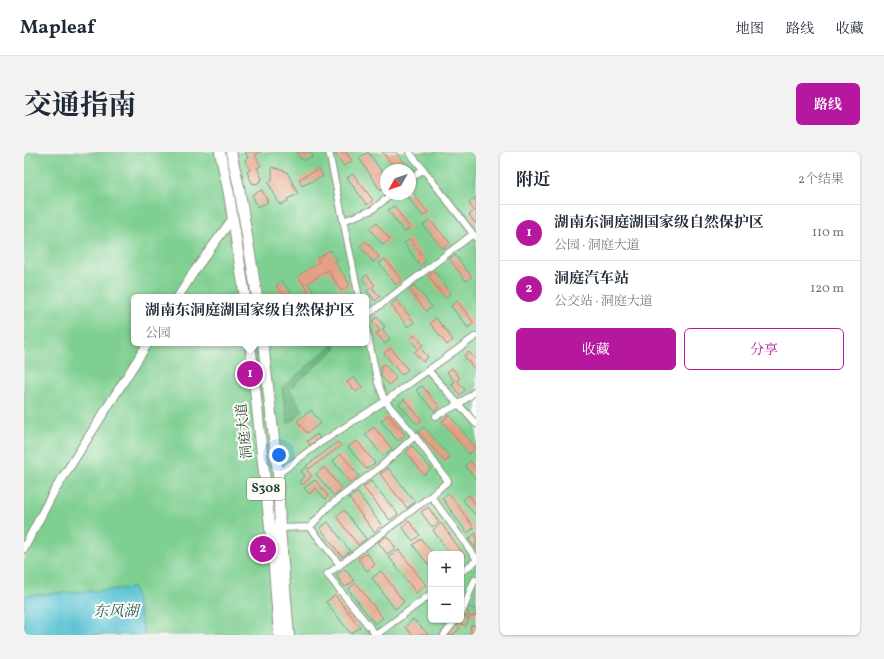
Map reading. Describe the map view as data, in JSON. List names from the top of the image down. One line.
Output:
{"streets":{"main road":["洞庭大道","S308"]},"water":["东风湖"],"north":"bottom left","page":{"header":"Mapleaf","nav":["地图","路线","收藏"],"title":"交通指南","buttons":["路线",["收藏","分享"]],"heading":["附近","2个结果"],"list":[{"mark":"1","name":"湖南东洞庭湖国家级自然保护区","note":"公园 · 洞庭大道","value":"110 m"},{"mark":"2","name":"洞庭汽车站","note":"公交站 · 洞庭大道","value":"120 m"}],"popup":["湖南东洞庭湖国家级自然保护区","公园"],"pins":["1","2"],"map_buttons":["+","−"]}}
